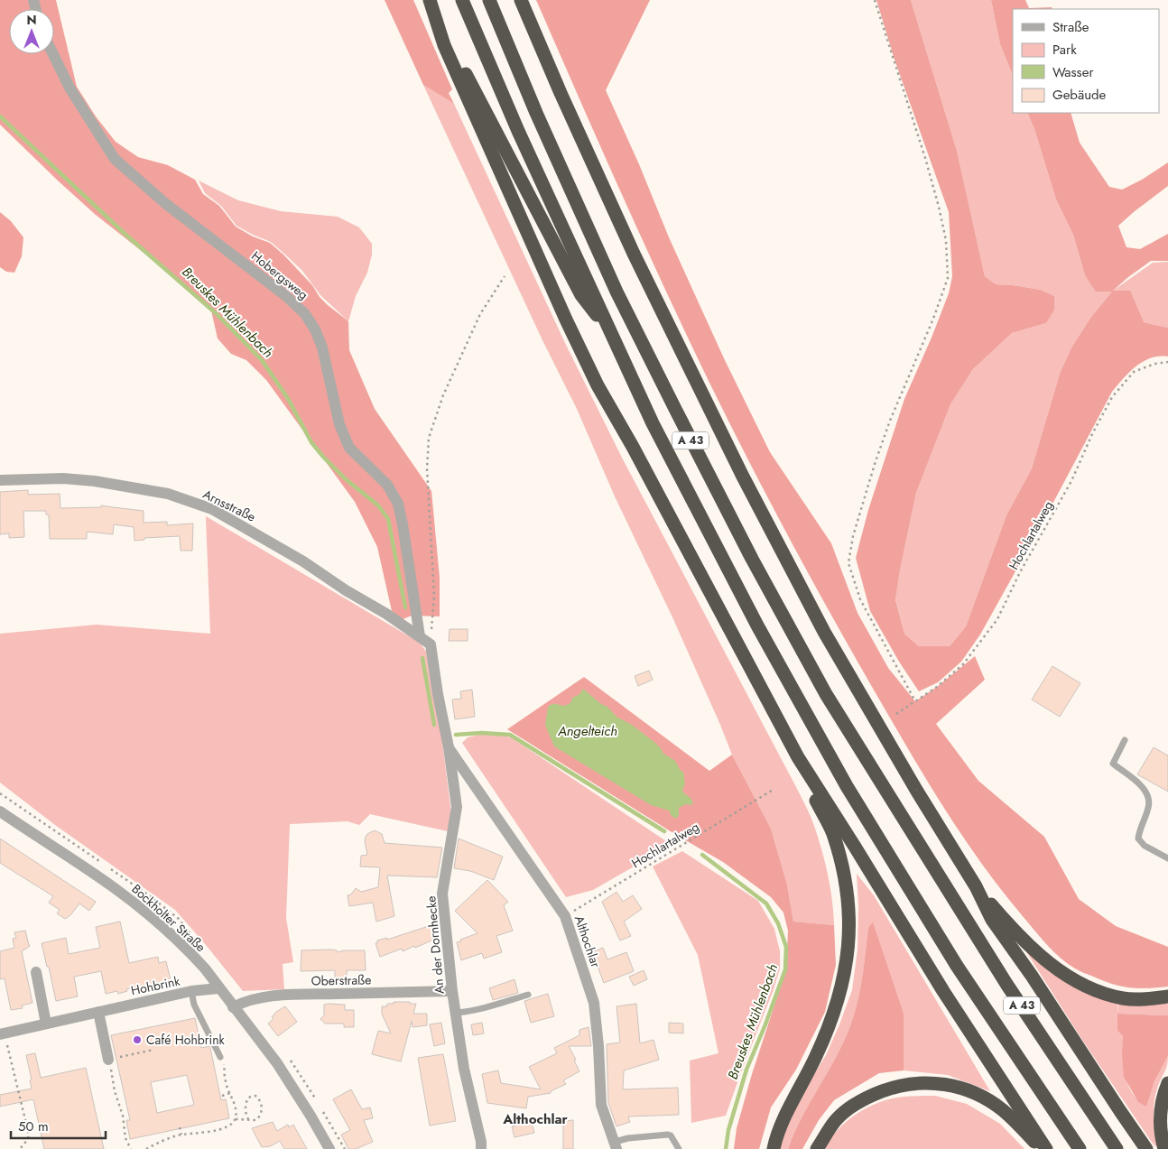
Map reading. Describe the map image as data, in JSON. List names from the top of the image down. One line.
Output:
{"streets":{"highway":["A 43"],"street":["Hobergsweg","Arnsstraße","Bockholter Straße","Althochlar","An der Dornhecke","Oberstraße","Hohbrink"],"path":["Hochlartalweg"]},"crossings":[["Hobergsweg","Arnsstraße"],["Hochlartalweg","Althochlar"],["Bockholter Straße","Oberstraße"],["Bockholter Straße","Hohbrink"],["Althochlar","An der Dornhecke"],["An der Dornhecke","Oberstraße"]],"districts":["Althochlar"],"water":["Breuskes Mühlenbach","Angelteich"],"places":["Café Hohbrink"],"legend":["Straße","Park","Wasser","Gebäude"],"scale_bar":"50 m","north":"top"}
